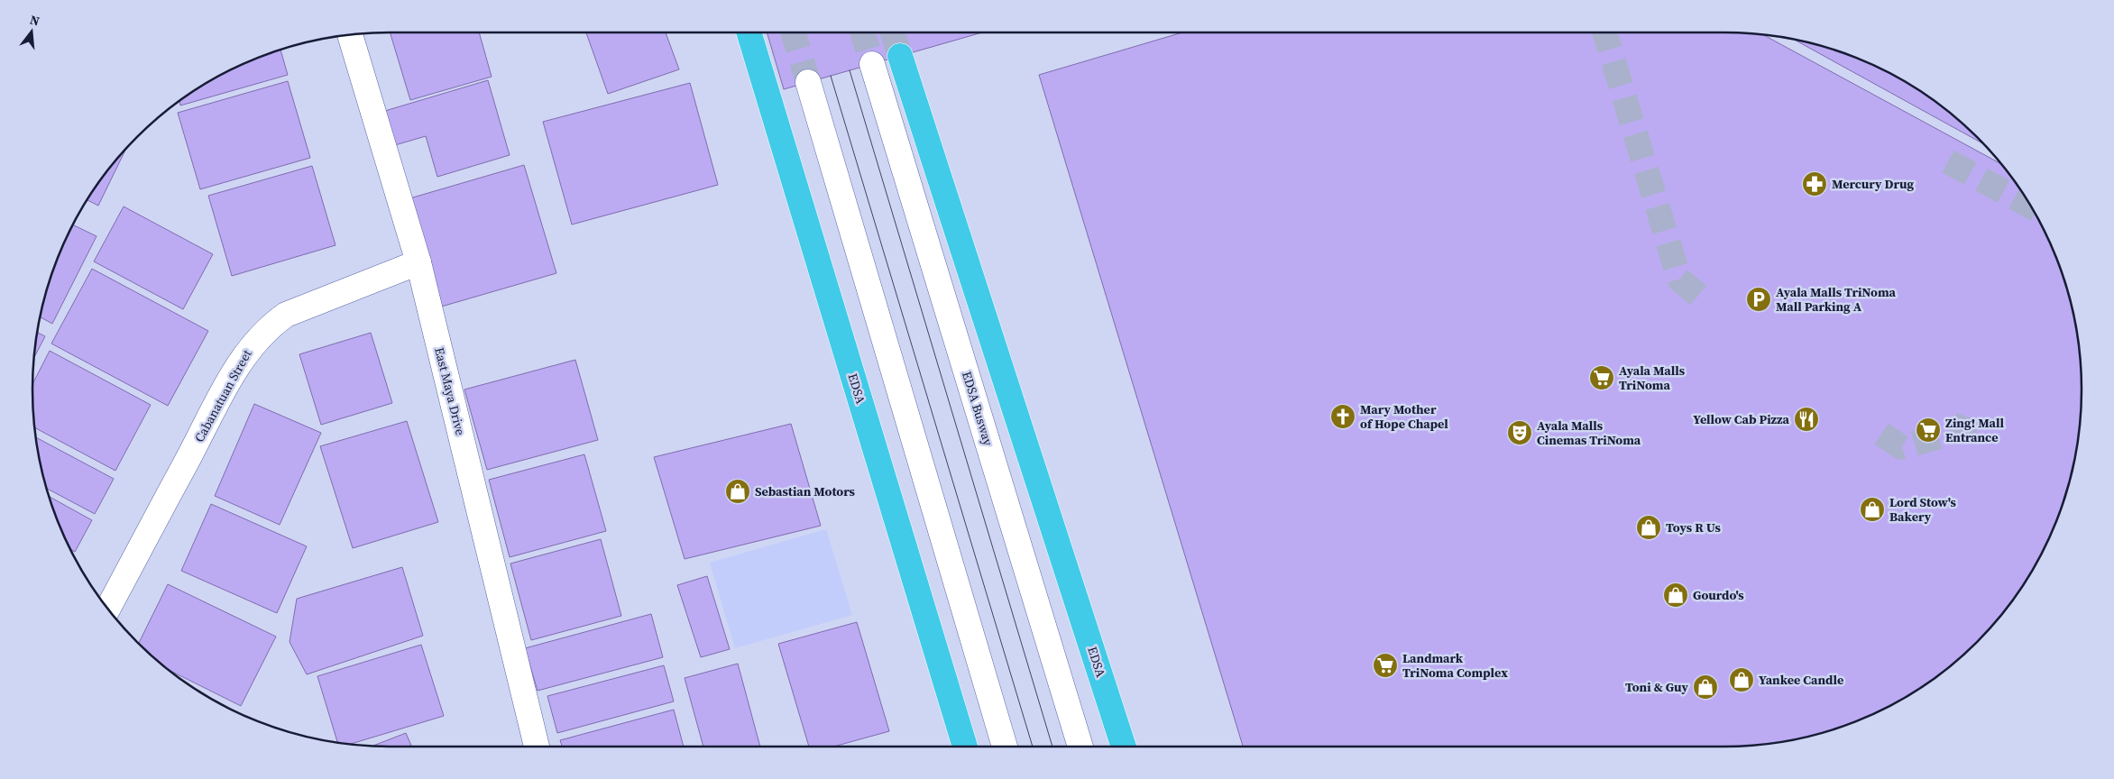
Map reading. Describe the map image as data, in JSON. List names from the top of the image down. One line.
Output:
{"streets":{"highway":["EDSA"],"street":["East Maya Drive","Cabanatuan Street","EDSA Busway"]},"crossings":[["East Maya Drive","Cabanatuan Street"]],"places":{"pharmacy":["Mercury Drug"],"parking":["Ayala Malls TriNoma Mall Parking A"],"supermarket":["Ayala Malls TriNoma","Zing! Mall Entrance","Landmark TriNoma Complex"],"church":["Mary Mother of Hope Chapel"],"restaurant":["Yellow Cab Pizza"],"theatre":["Ayala Malls Cinemas TriNoma"],"shop":["Sebastian Motors","Lord Stow's Bakery","Toys R Us","Gourdo's","Yankee Candle","Toni & Guy"]},"north":"top"}
